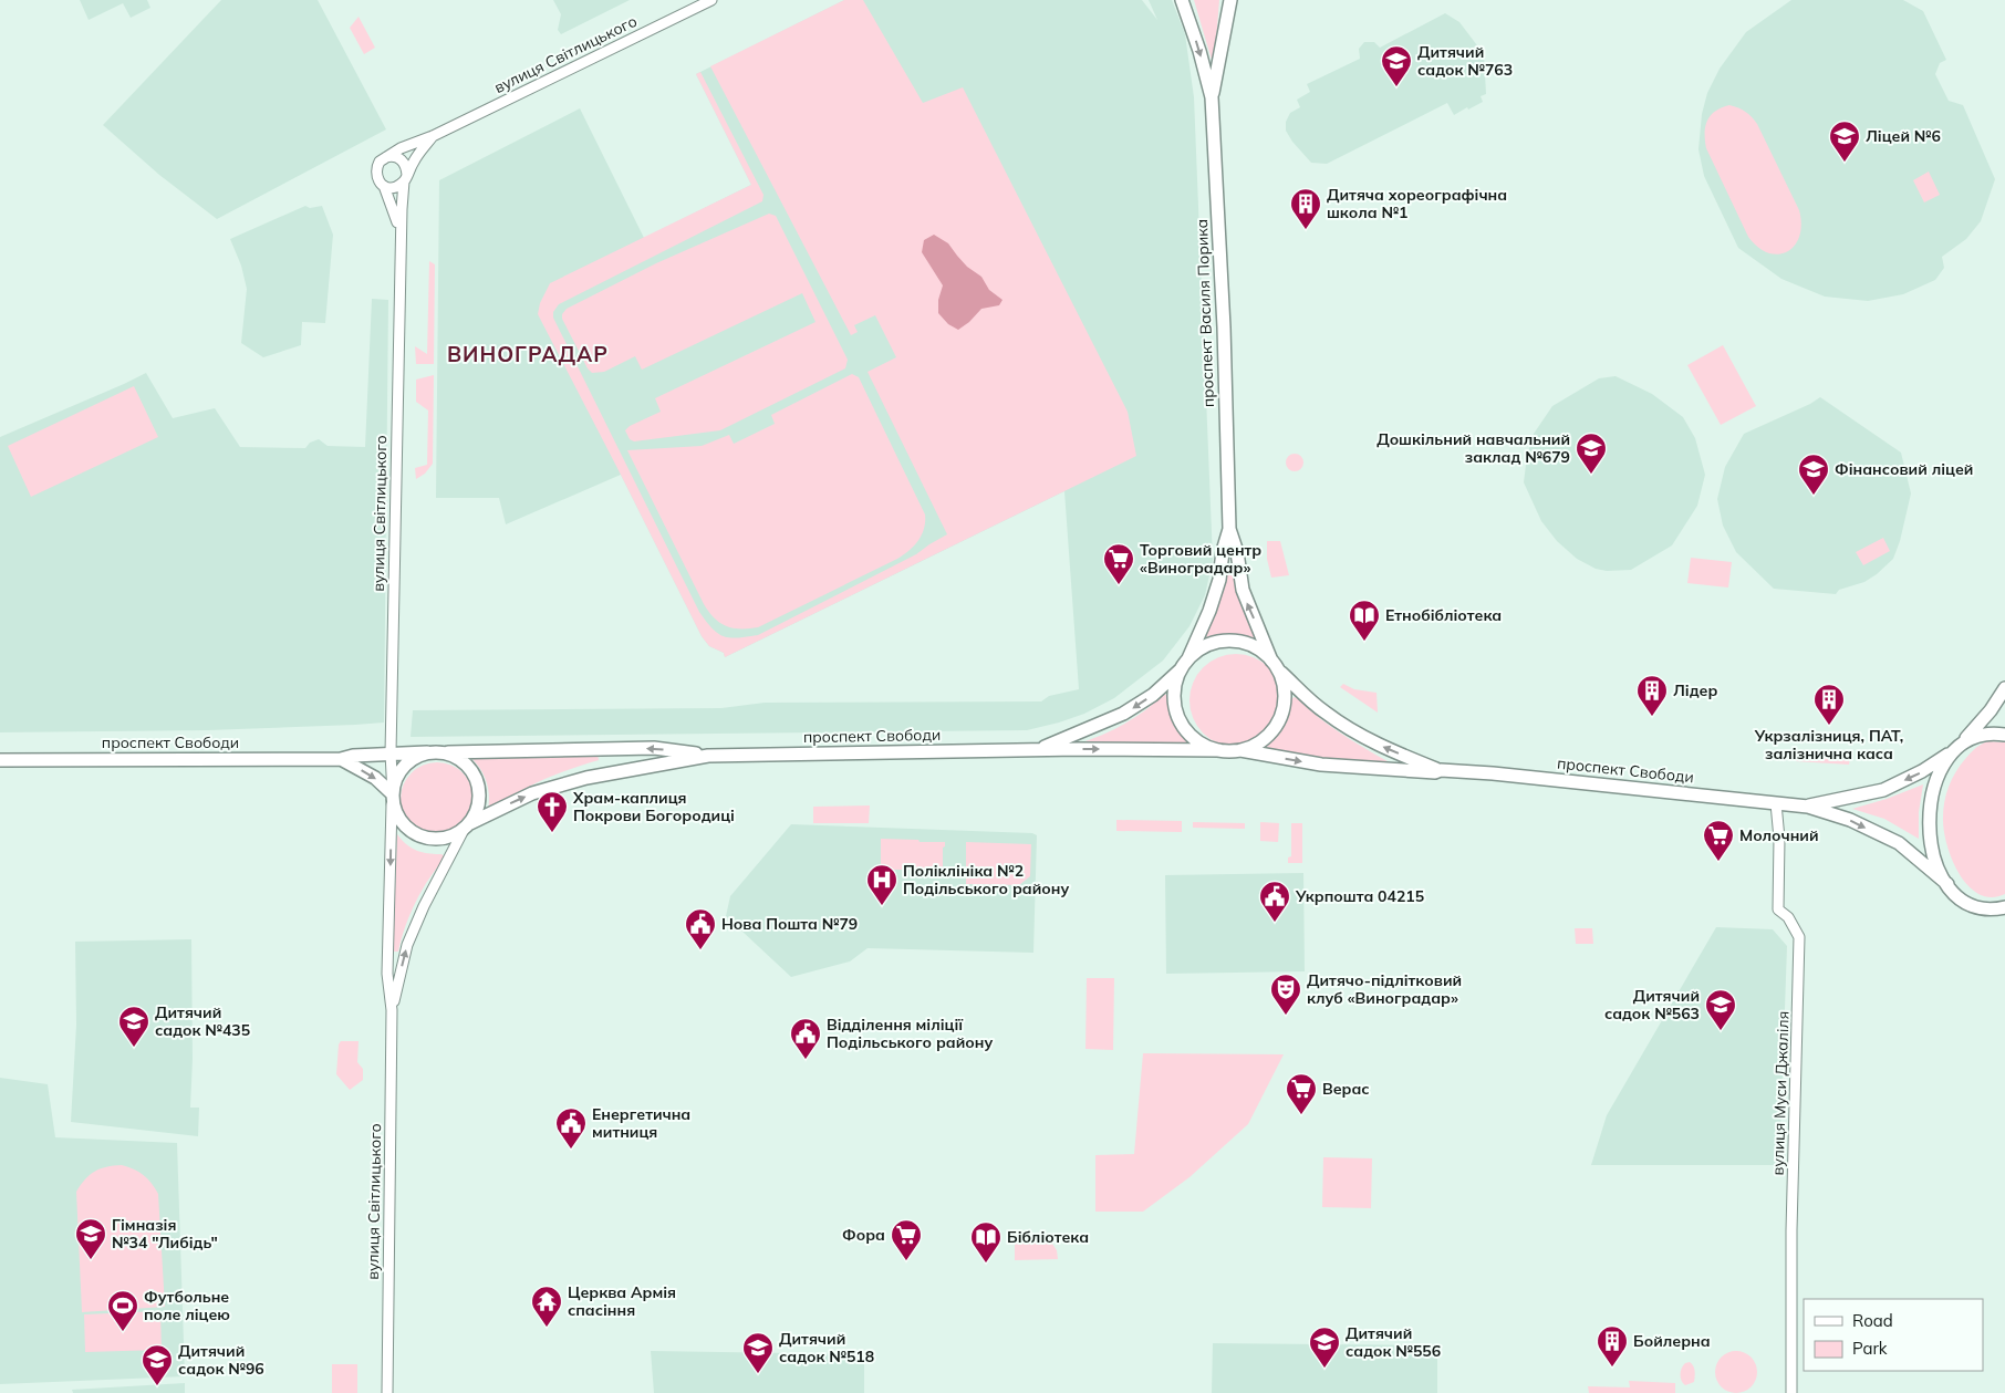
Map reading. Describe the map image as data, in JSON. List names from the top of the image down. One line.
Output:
{"streets":{"street":["вулиця Світлицького","проспект Василя Порика","проспект Свободи","вулиця Муси Джаліля"]},"crossings":[["вулиця Світлицького","проспект Свободи"],["проспект Василя Порика","проспект Свободи"],["проспект Свободи","вулиця Муси Джаліля"]],"districts":["ВИНОГРАДАР"],"places":{"school or university":["Дитячий садок №763","Ліцей №6","Дошкільний навчальний заклад №679","Фінансовий ліцей","Дитячий садок №563","Дитячий садок №435","Гімназія №34 \"Либідь\"","Дитячий садок №556","Дитячий садок №518","Дитячий садок №96"],"building":["Дитяча хореографічна школа №1","Лідер","Укрзалізниця, ПАТ, залізнична каса","Бойлерна"],"supermarket":["Торговий центр «Виноградар»","Молочний","Верас","Фора"],"library":["Етнобібліотека","Бібліотека"],"church":["Храм-каплиця Покрови Богородиці"],"hospital":["Поліклініка №2 Подільського району"],"public building":["Укрпошта 04215","Нова Пошта №79","Відділення міліції Подільського району","Енергетична митниця"],"theatre":["Дитячо-підлітковий клуб «Виноградар»"],"temple":["Церква Армія спасіння"],"sports":["Футбольне поле ліцею"]},"legend":["Road","Park"]}
